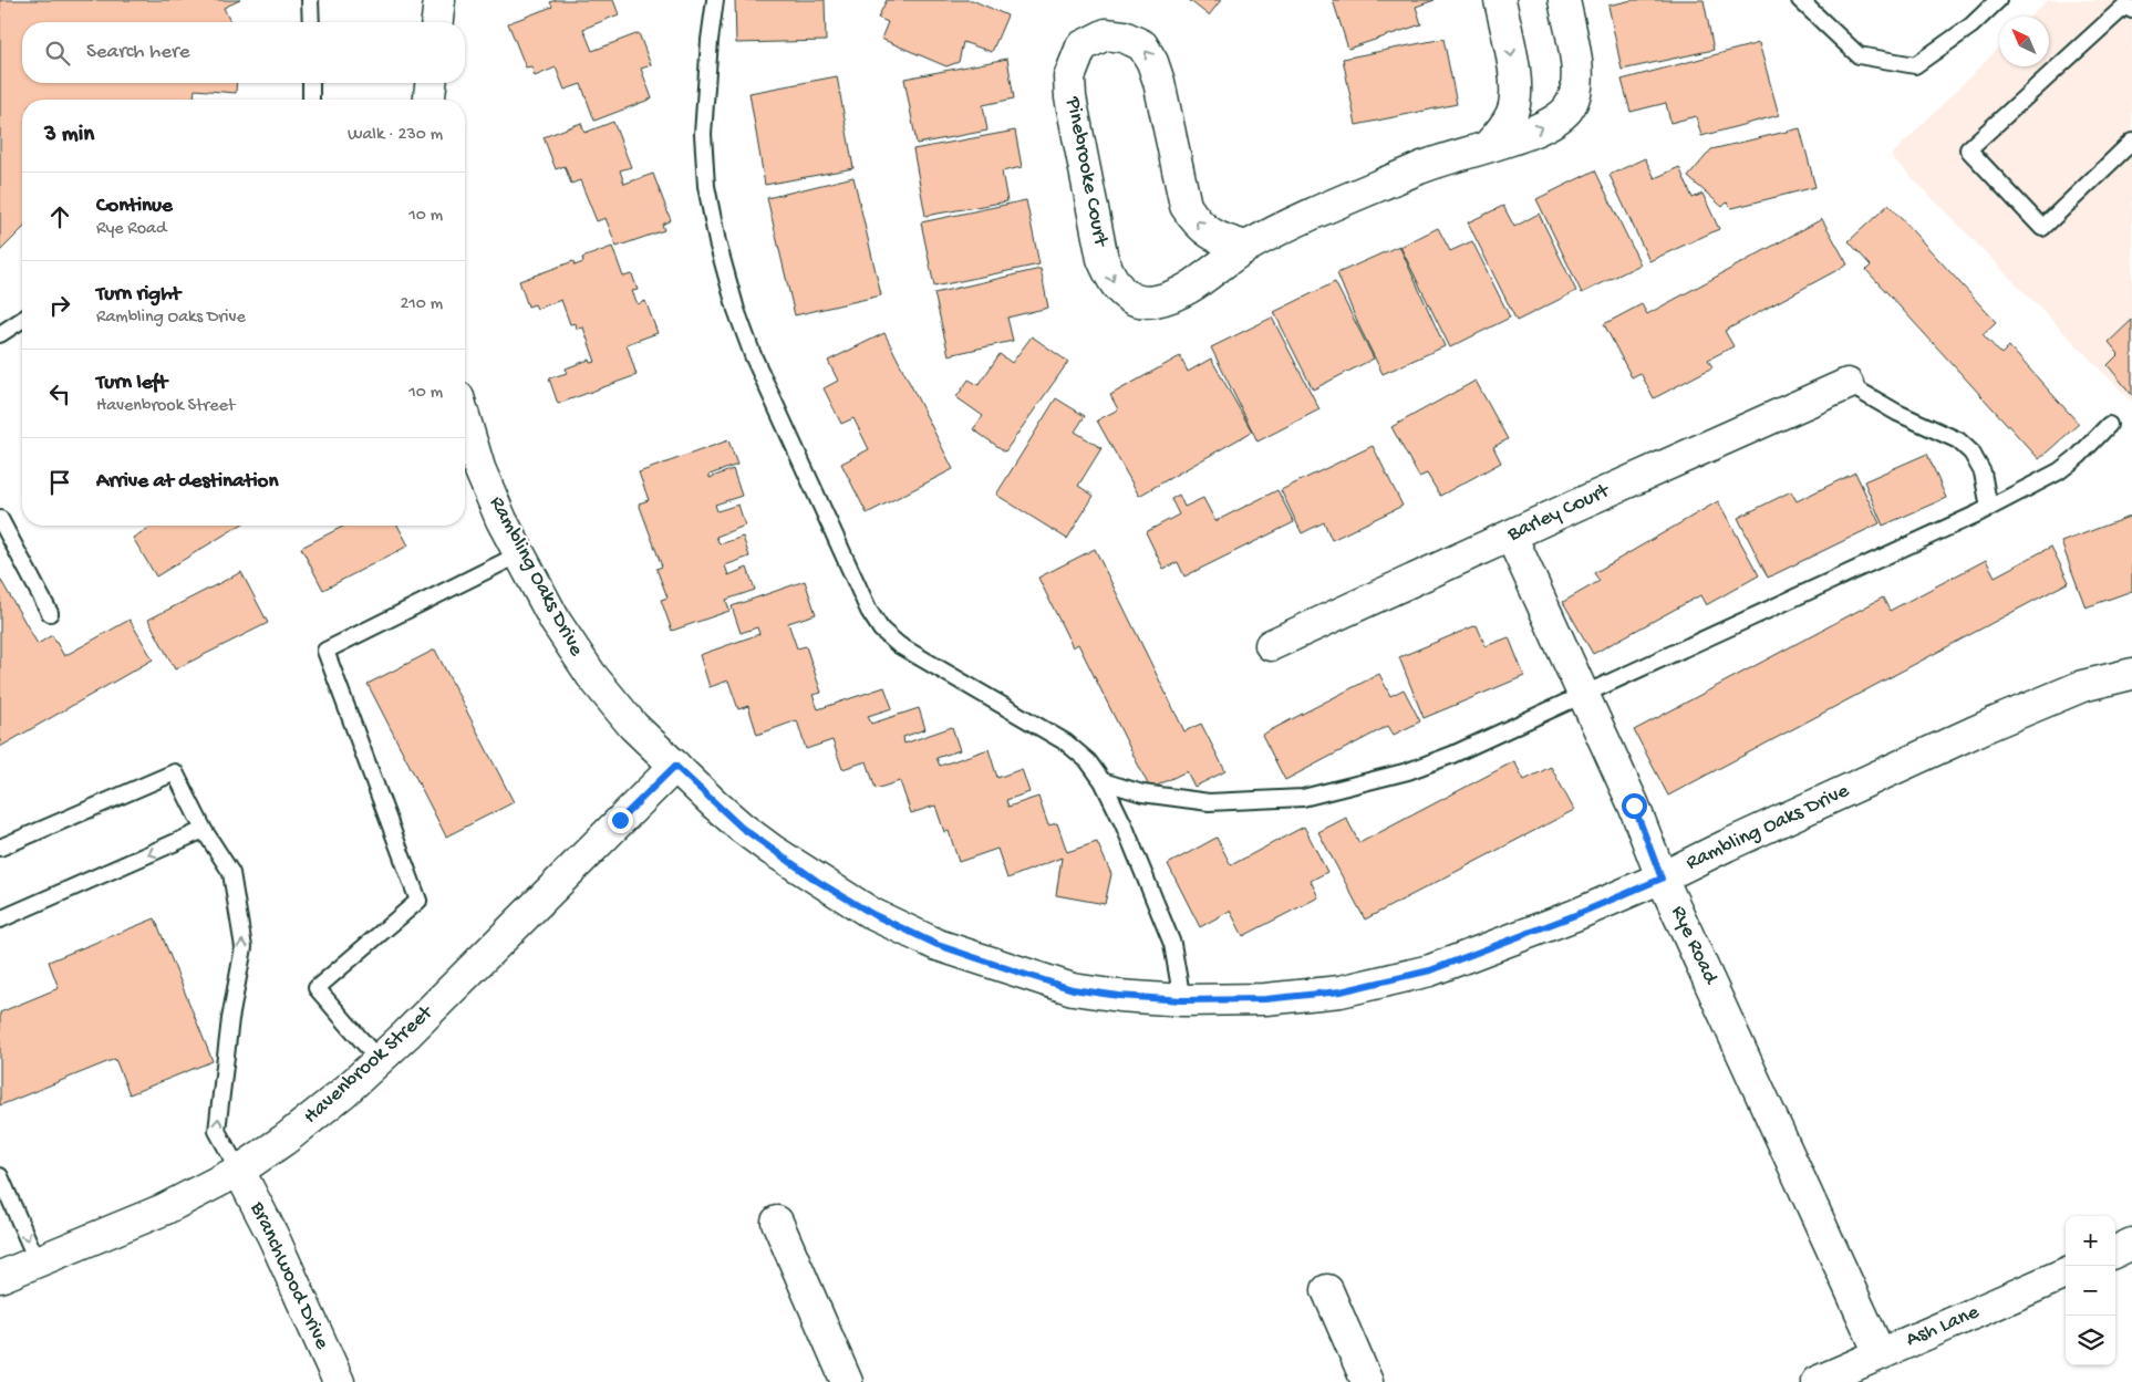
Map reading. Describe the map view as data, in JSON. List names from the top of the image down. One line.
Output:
{"streets":{"street":["Pinebrooke Court","Barley Court","Rambling Oaks Drive","Rye Road","Havenbrook Street","Branchwood Drive","Ash Lane"]},"crossings":[["Barley Court","Rye Road"],["Rambling Oaks Drive","Rye Road"],["Rambling Oaks Drive","Havenbrook Street"],["Rye Road","Ash Lane"],["Havenbrook Street","Branchwood Drive"]],"north":"top left","page":{"search":"Search here","heading":["3 min","Walk · 230 m"],"list":[["Continue","Rye Road","10 m"],["Turn right","Rambling Oaks Drive","210 m"],["Turn left","Havenbrook Street","10 m"],"Arrive at destination"],"map_buttons":["+","−"]}}
